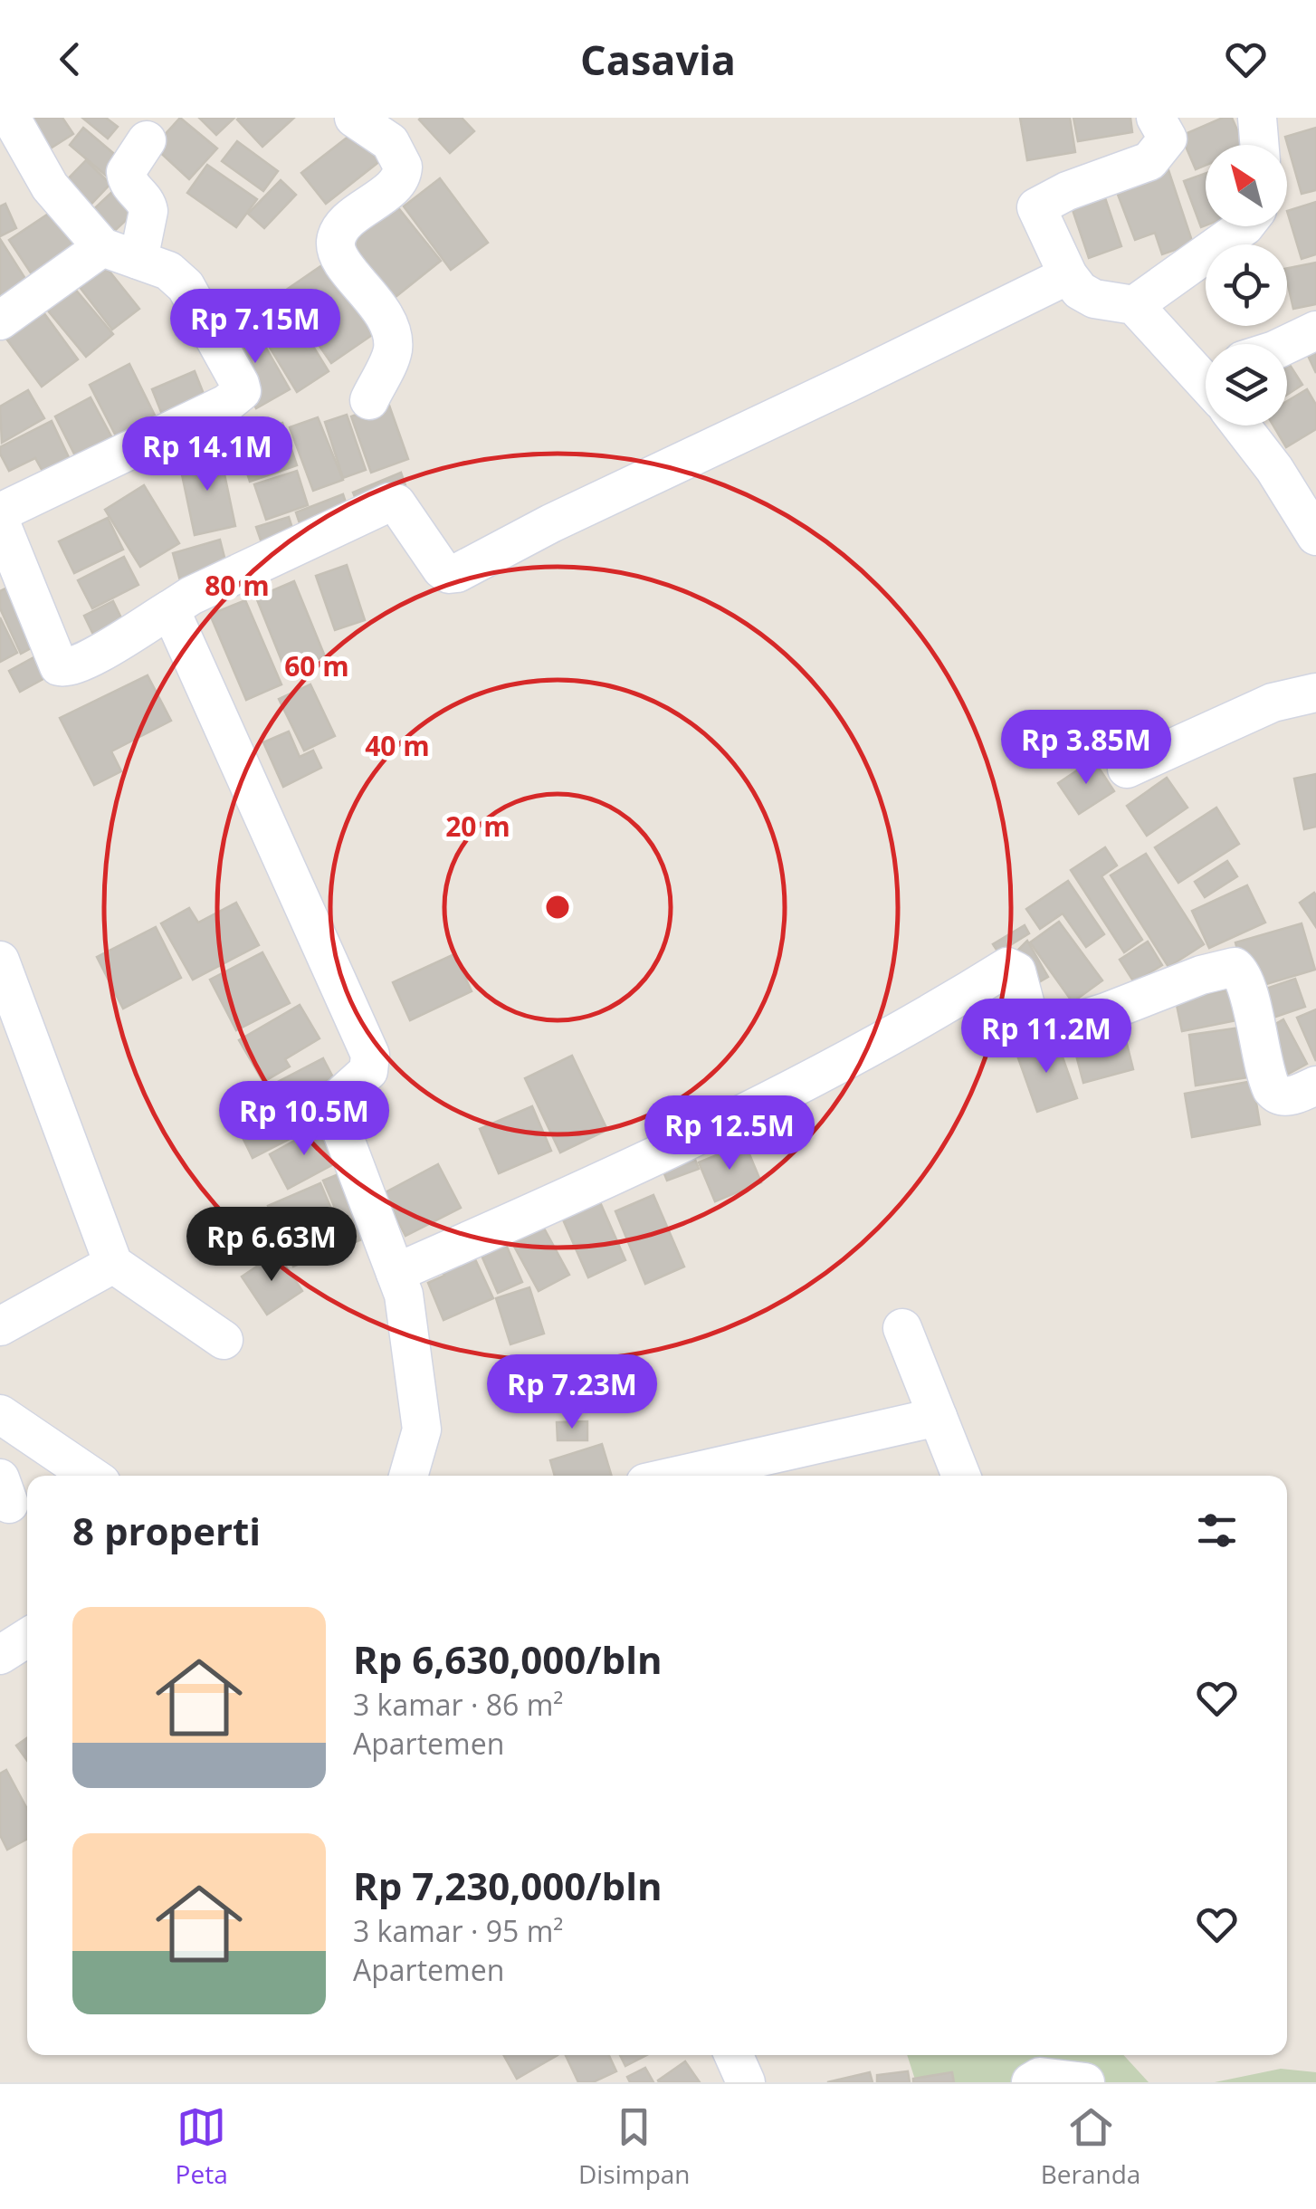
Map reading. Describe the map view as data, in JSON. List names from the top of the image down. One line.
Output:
{"north":"top left","page":{"header":"Casavia","price":["Rp 7.15M","Rp 14.1M","Rp 3.85M","Rp 11.2M","Rp 10.5M","Rp 12.5M","Rp 6.63M","Rp 7.23M"],"heading":"8 properti","list":[{"name":"Rp 6,630,000/bln","note":"3 kamar · 86 m² · Apartemen"},{"name":"Rp 7,230,000/bln","note":"3 kamar · 95 m² · Apartemen"}],"tabs":["Peta","Disimpan","Beranda"]},"rings":["80 m","60 m","40 m","20 m"]}
